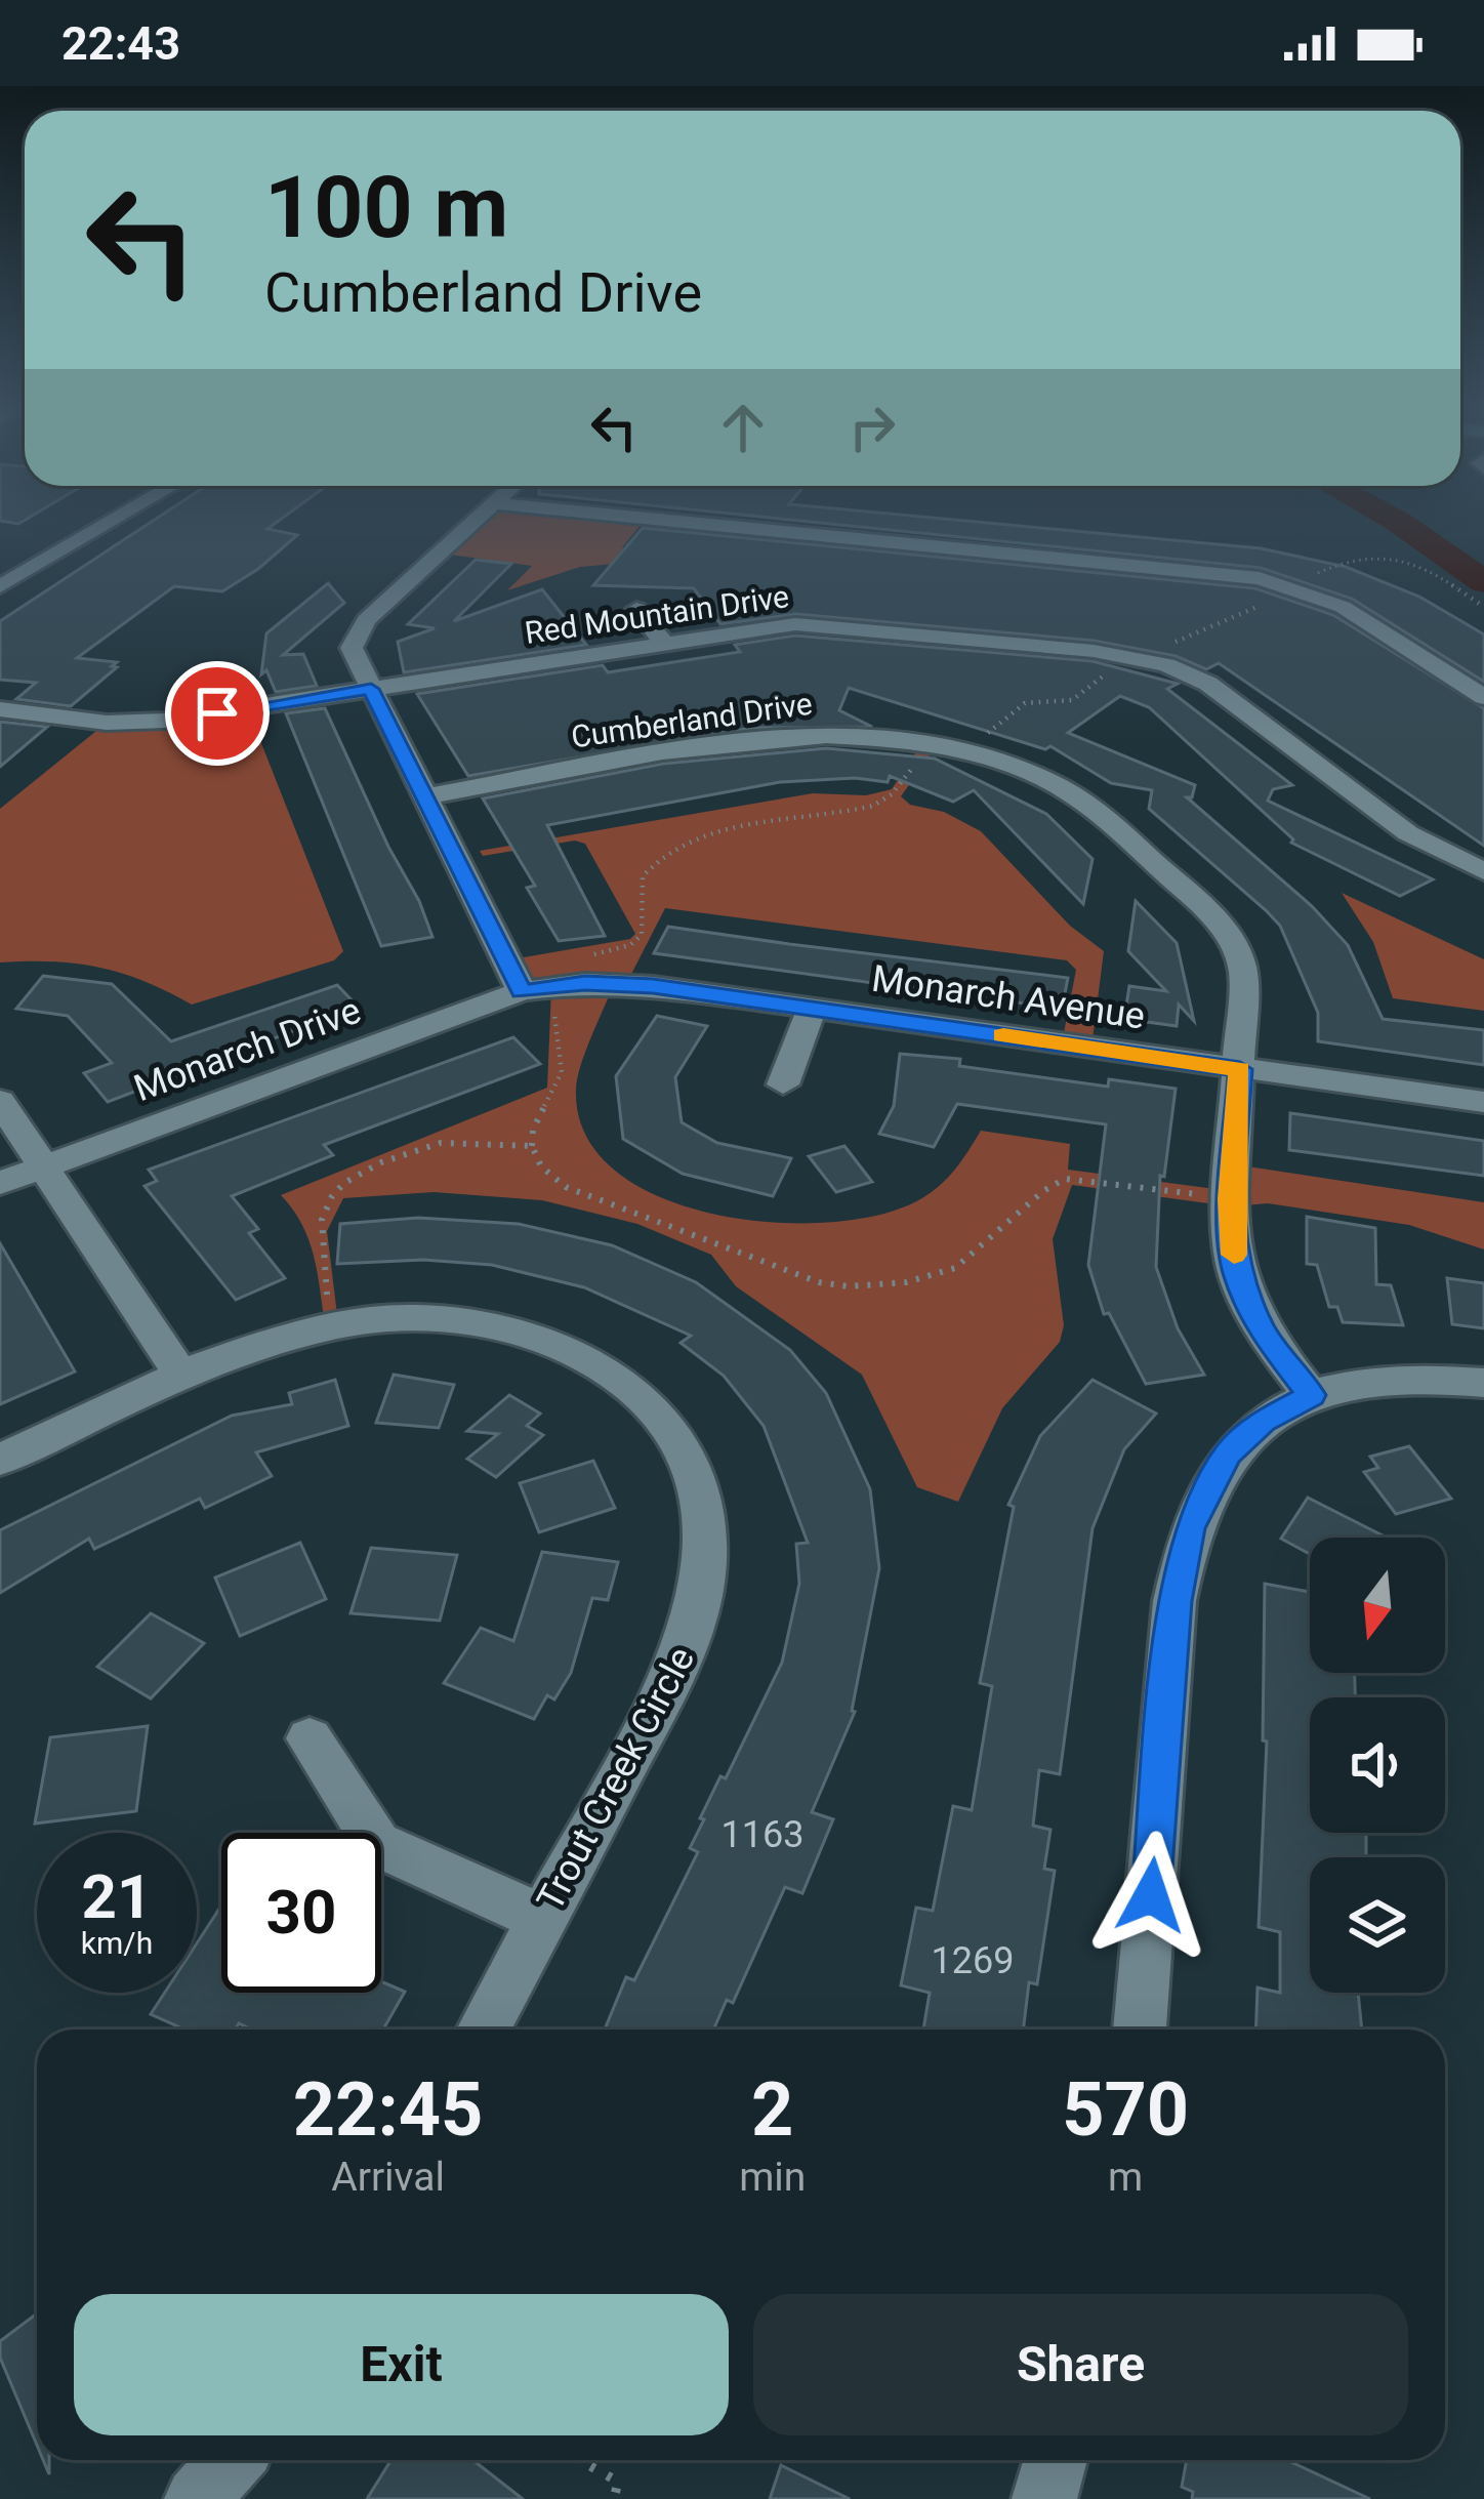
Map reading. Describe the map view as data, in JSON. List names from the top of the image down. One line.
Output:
{"streets":{"street":["Red Mountain Drive","Cumberland Drive","Monarch Avenue","Monarch Drive","Trout Creek Circle"]},"crossings":[["Cumberland Drive","Monarch Avenue"],["Monarch Avenue","Monarch Drive"]],"house_numbers":["1163","1269"],"north":"bottom","page":{"status":"22:43","turn":["100 m","Cumberland Drive"],"speed":"21 km/h","limit":"30","eta":["22:45","Arrival","2","min","570","m"],"buttons":["Exit","Share"]}}
